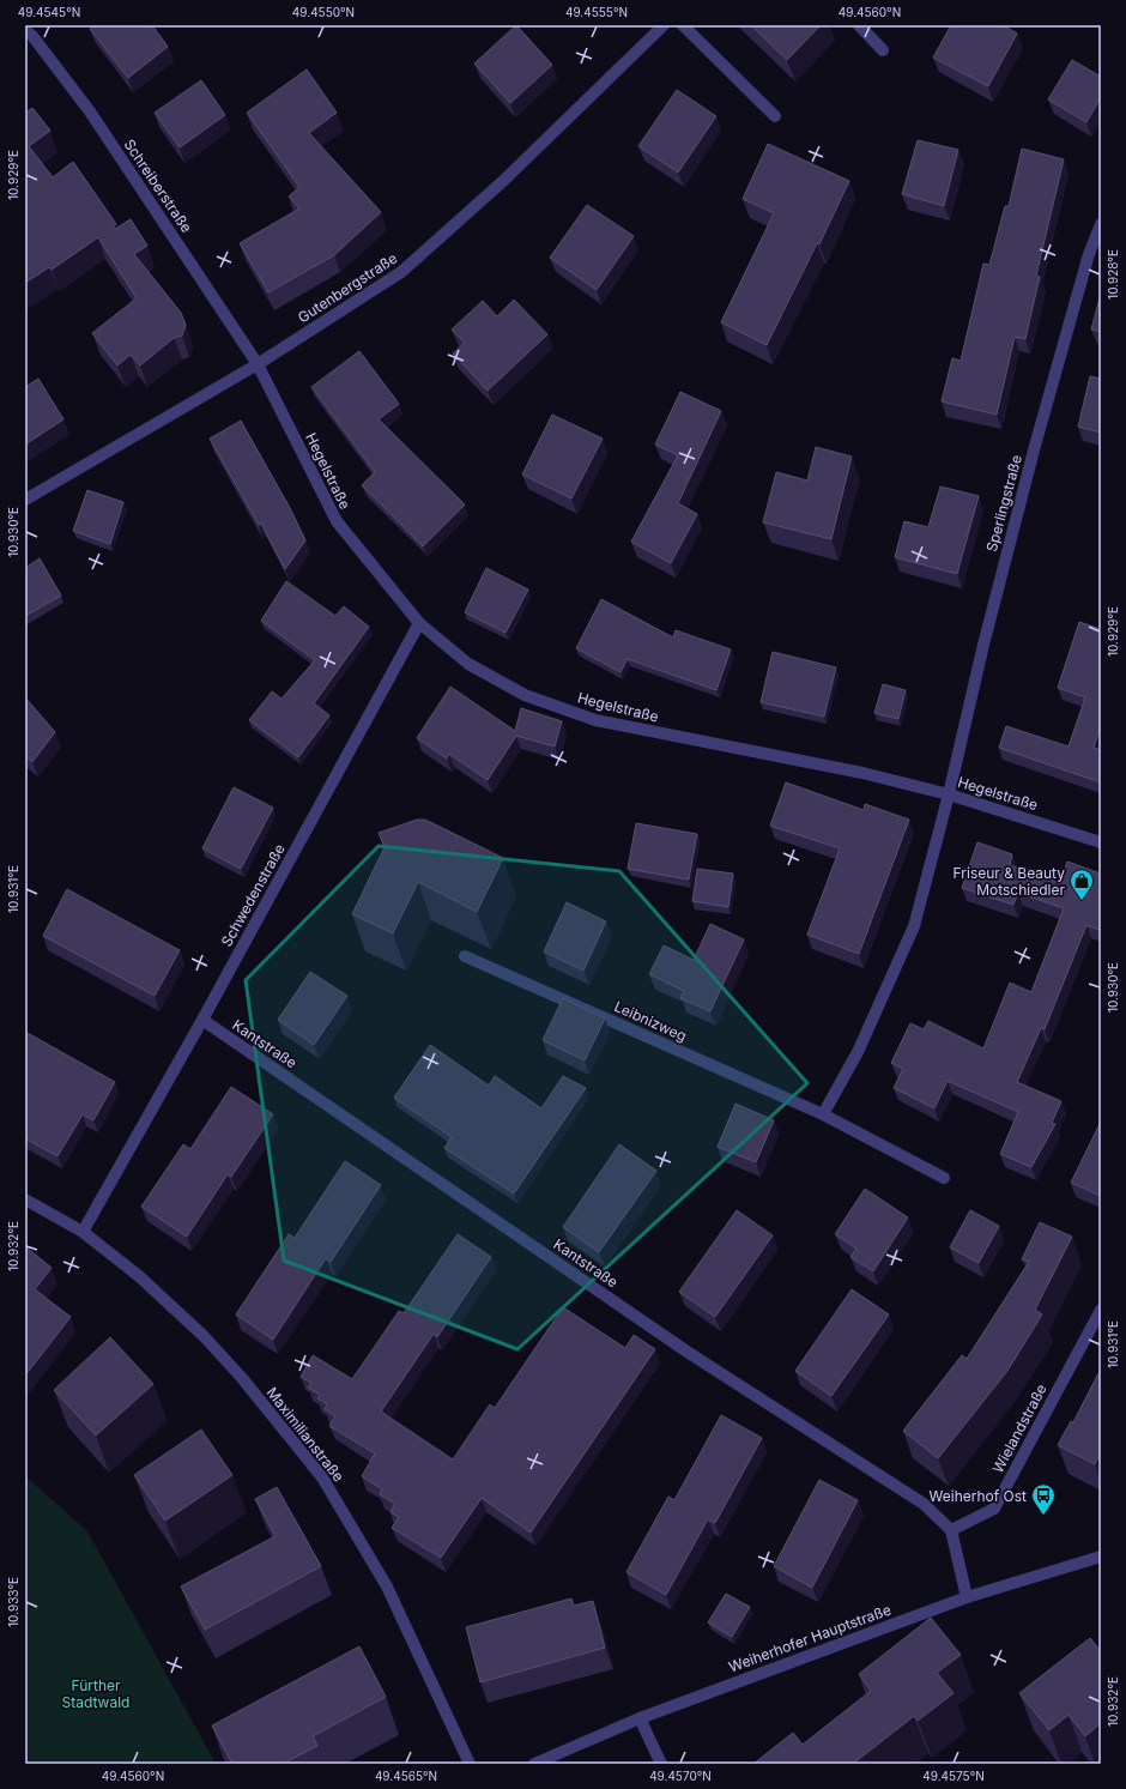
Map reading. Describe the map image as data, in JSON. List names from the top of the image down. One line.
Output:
{"streets":{"street":["Schreiberstraße","Gutenbergstraße","Hegelstraße","Sperlingstraße","Schwedenstraße","Leibnizweg","Kantstraße","Wielandstraße","Maximilianstraße","Weiherhofer Hauptstraße"]},"crossings":[["Schreiberstraße","Gutenbergstraße"],["Schreiberstraße","Hegelstraße"],["Gutenbergstraße","Hegelstraße"],["Hegelstraße","Sperlingstraße"],["Hegelstraße","Schwedenstraße"],["Schwedenstraße","Kantstraße"],["Schwedenstraße","Maximilianstraße"],["Kantstraße","Wielandstraße"]],"parks":["Fürther Stadtwald"],"places":{"shop":["Friseur & Beauty Motschiedler"],"bus stop":["Weiherhof Ost"]},"coordinates":["49.4545°N","49.4550°N","49.4555°N","49.4560°N","10.929°E","10.928°E","10.930°E","10.931°E","10.932°E","10.933°E","49.4565°N","49.4570°N","49.4575°N"]}
